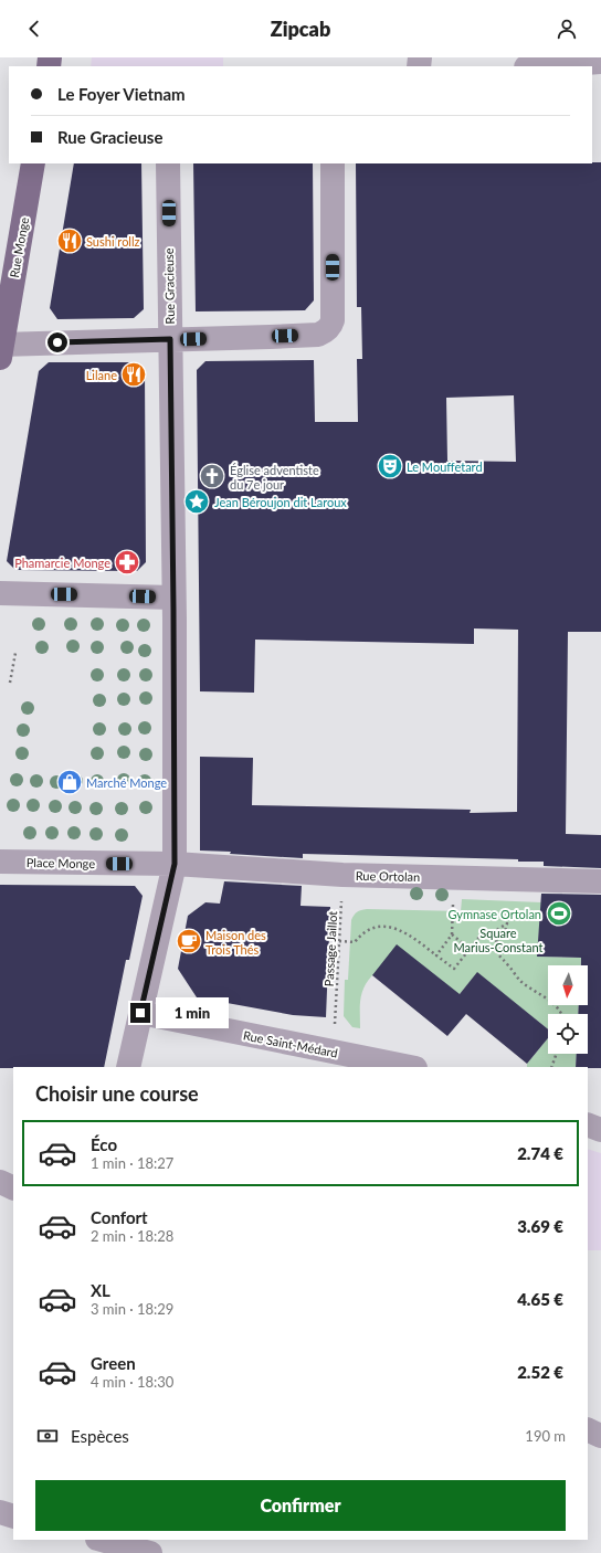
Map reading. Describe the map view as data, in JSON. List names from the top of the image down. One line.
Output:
{"streets":{"main road":["Rue Monge"],"street":["Rue Gracieuse","Place Monge","Rue Ortolan","Rue Saint-Médard"],"path":["Passage Jaillot"]},"crossings":[["Rue Gracieuse","Place Monge"],["Rue Gracieuse","Rue Ortolan"],["Rue Gracieuse","Rue Saint-Médard"],["Place Monge","Rue Ortolan"],["Rue Ortolan","Passage Jaillot"]],"parks":["Square Marius-Constant"],"places":{"restaurant":["Sushi rollz","Lilane"],"theatre":["Le Mouffetard"],"church":["Église adventiste du 7e jour"],"place":["Jean Béroujon dit Laroux"],"pharmacy":["Phamarcie Monge"],"shop":["Marché Monge"],"sports":["Gymnase Ortolan"],"cafe":["Maison des Trois Thés"]},"north":"bottom","page":{"header":"Zipcab","banner":["Le Foyer Vietnam","Rue Gracieuse"],"bubble":"1 min","heading":"Choisir une course","list":[{"name":"Éco","note":"1 min · 18:27","value":"2.74 €"},{"name":"Confort","note":"2 min · 18:28","value":"3.69 €"},{"name":"XL","note":"3 min · 18:29","value":"4.65 €"},{"name":"Green","note":"4 min · 18:30","value":"2.52 €"}],"pay":["Espèces","190 m"],"buttons":"Confirmer"}}
